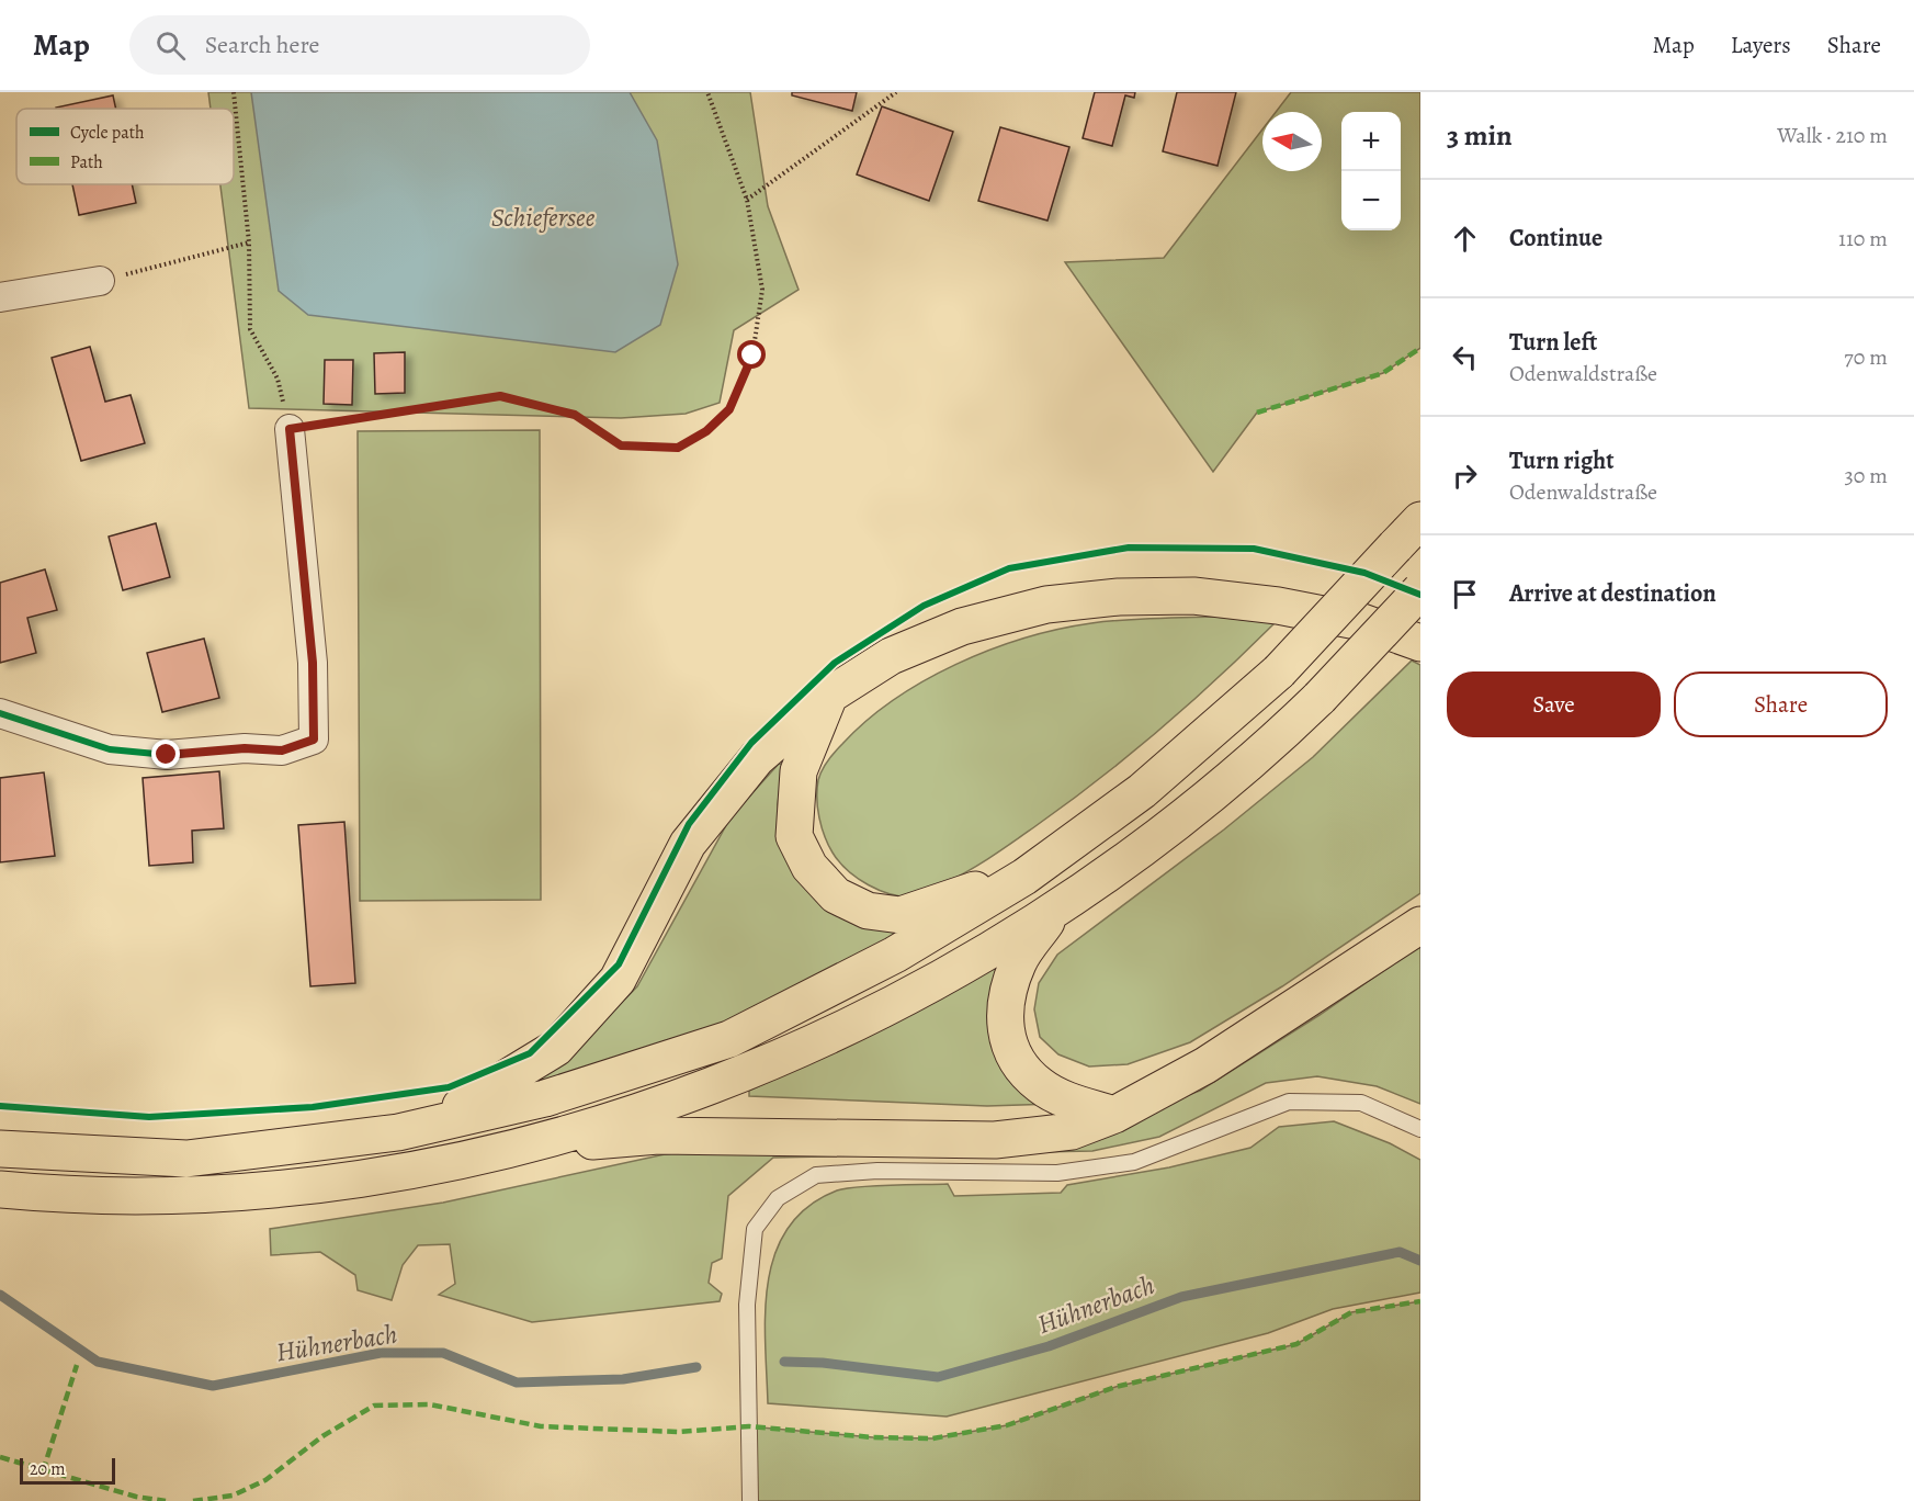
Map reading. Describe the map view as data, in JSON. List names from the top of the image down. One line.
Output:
{"water":["Schiefersee","Hühnerbach"],"legend":["Cycle path","Path"],"scale_bar":"20 m","north":"left","page":{"header":"Map","search":"Search here","nav":["Map","Layers","Share"],"heading":["3 min","Walk · 210 m"],"map_buttons":["+","−"],"list":[["Continue","110 m"],["Turn left","Odenwaldstraße","70 m"],["Turn right","Odenwaldstraße","30 m"],"Arrive at destination"],"buttons":["Save","Share"],"scale":"20 m"}}
